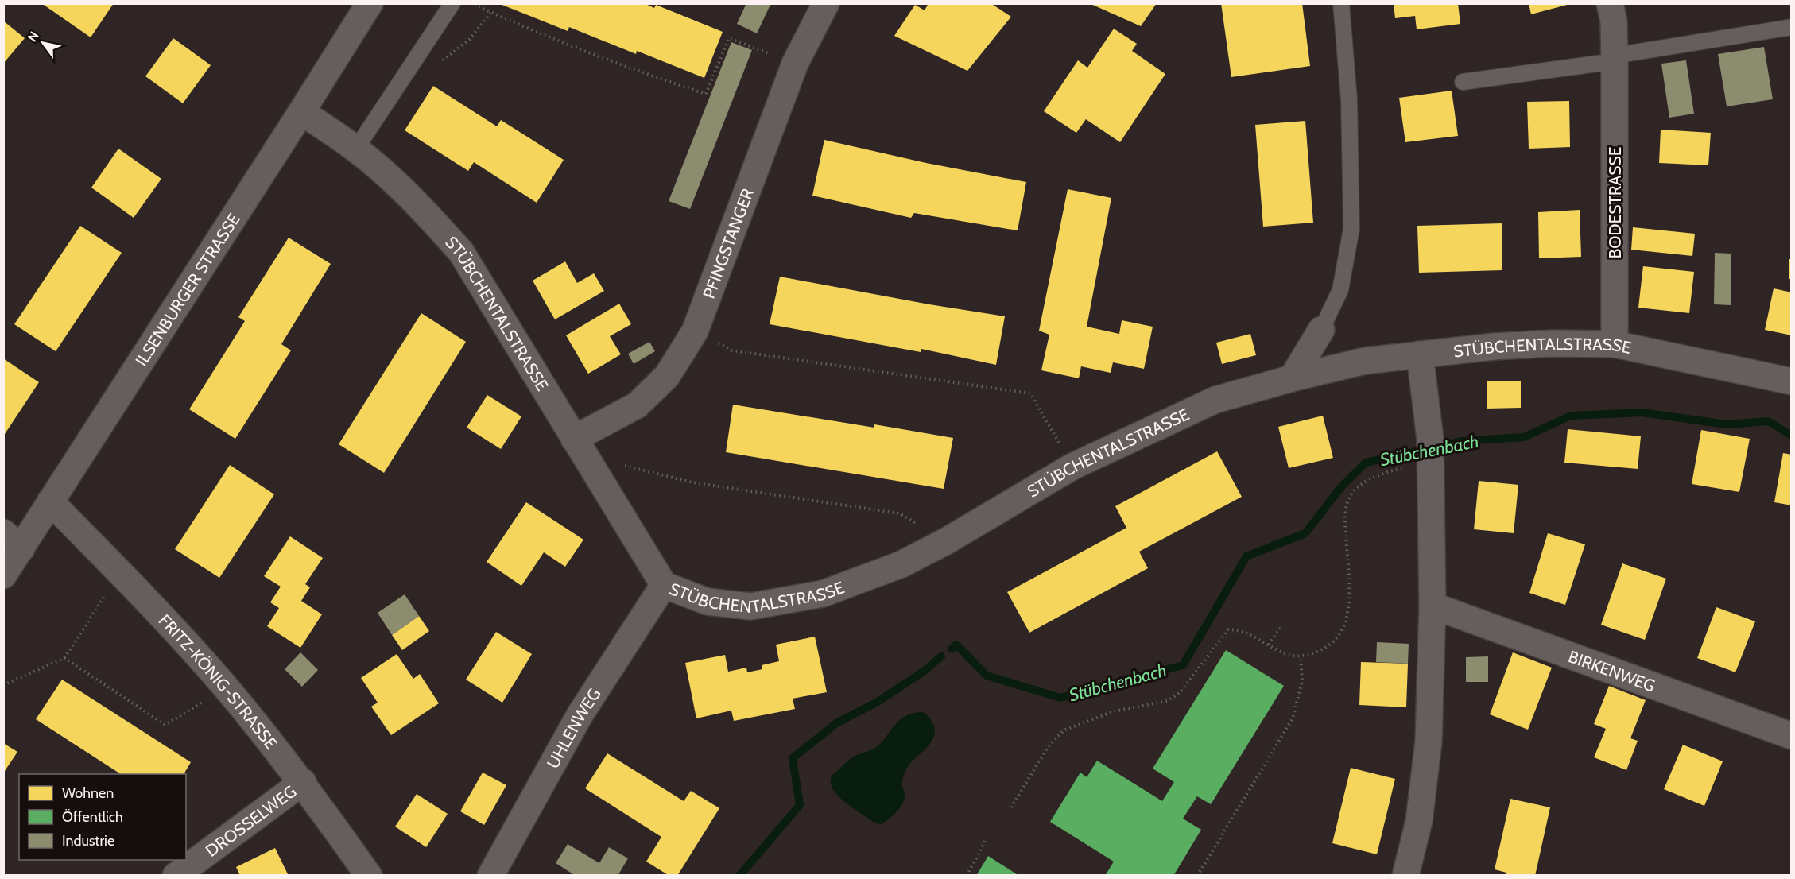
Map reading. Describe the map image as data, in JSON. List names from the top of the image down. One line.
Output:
{"streets":{"street":["BODESTRASSE","PFINGSTANGER","ILSENBURGER STRASSE","STÜBCHENTALSTRASSE","BIRKENWEG","FRITZ-KÖNIG-STRASSE","UHLENWEG","DROSSELWEG"]},"crossings":[["BODESTRASSE","STÜBCHENTALSTRASSE"],["PFINGSTANGER","STÜBCHENTALSTRASSE"],["ILSENBURGER STRASSE","STÜBCHENTALSTRASSE"],["ILSENBURGER STRASSE","FRITZ-KÖNIG-STRASSE"],["STÜBCHENTALSTRASSE","UHLENWEG"],["FRITZ-KÖNIG-STRASSE","DROSSELWEG"]],"water":["Stübchenbach"],"legend":["Wohnen","Öffentlich","Industrie"],"north":"top left"}
